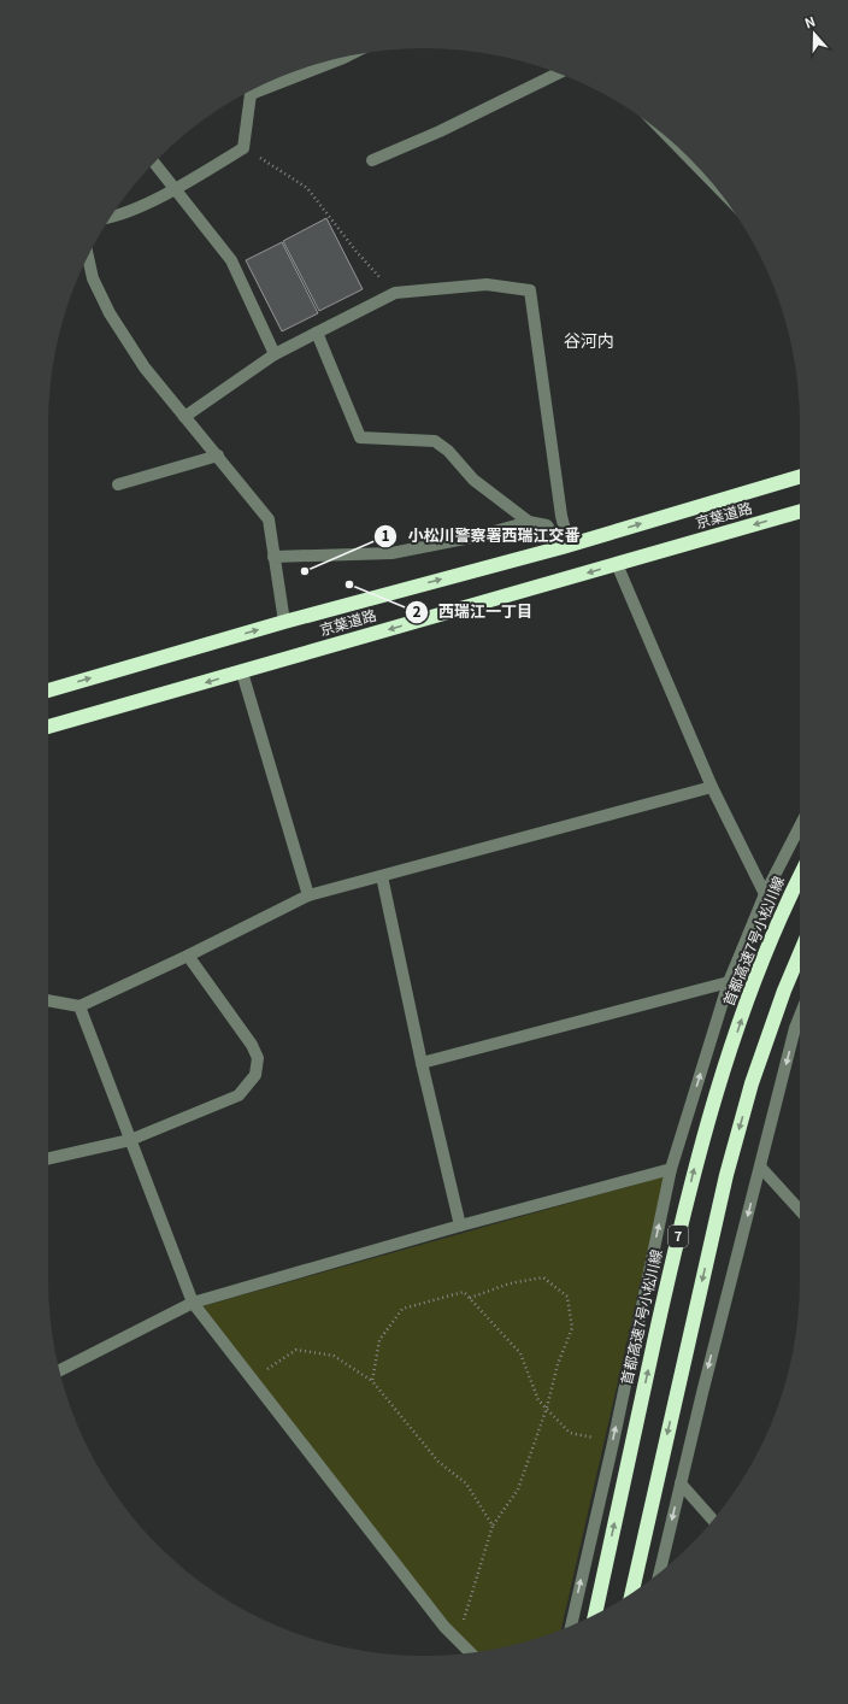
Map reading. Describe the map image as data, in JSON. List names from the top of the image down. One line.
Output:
{"streets":{"highway":["京葉道路","首都高速7号小松川線","7"]},"districts":["谷河内"],"places":["小松川警察署西瑞江交番","西瑞江一丁目"],"north":"top"}
